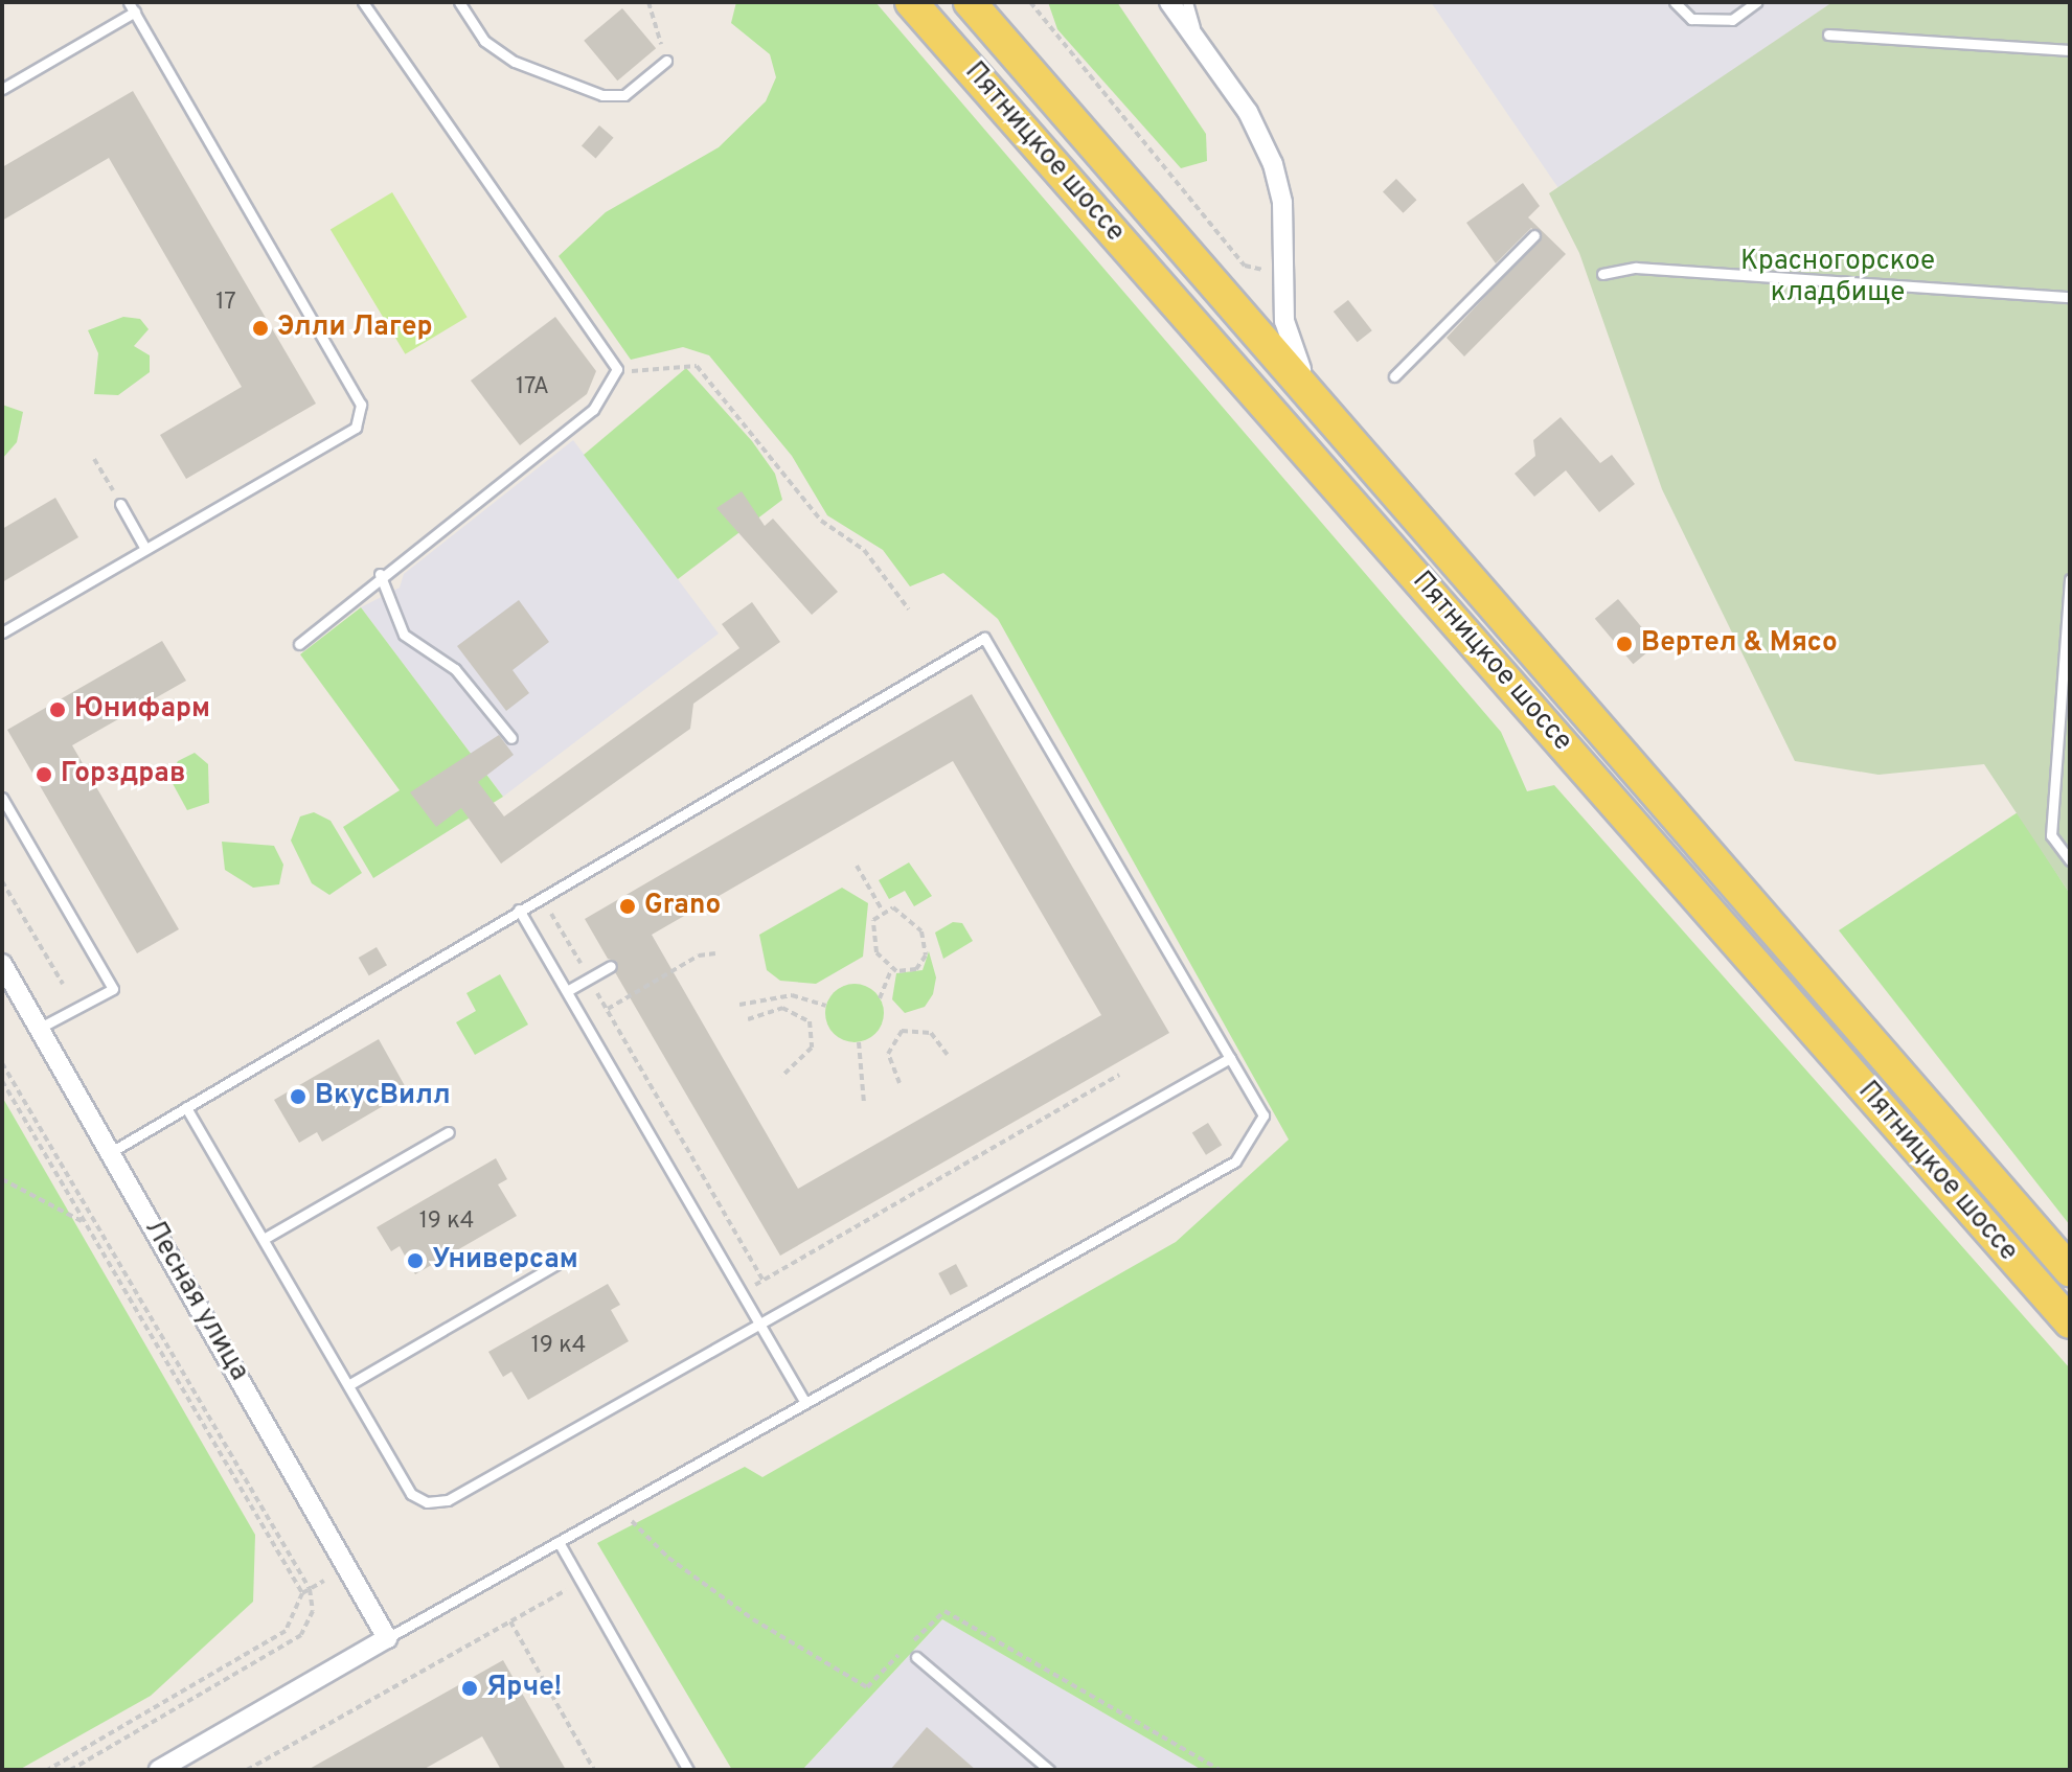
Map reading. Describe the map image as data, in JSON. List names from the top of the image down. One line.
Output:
{"streets":{"main road":["Пятницкое шоссе"],"street":["Лесная улица"]},"parks":["Красногорское кладбище"],"places":["Элли Лагер","Вертел & Мясо","Юнифарм","Горздрав","Grano","ВкусВилл","Универсам","Ярче!"],"house_numbers":["17","17А","19 к4","19 к4"]}
